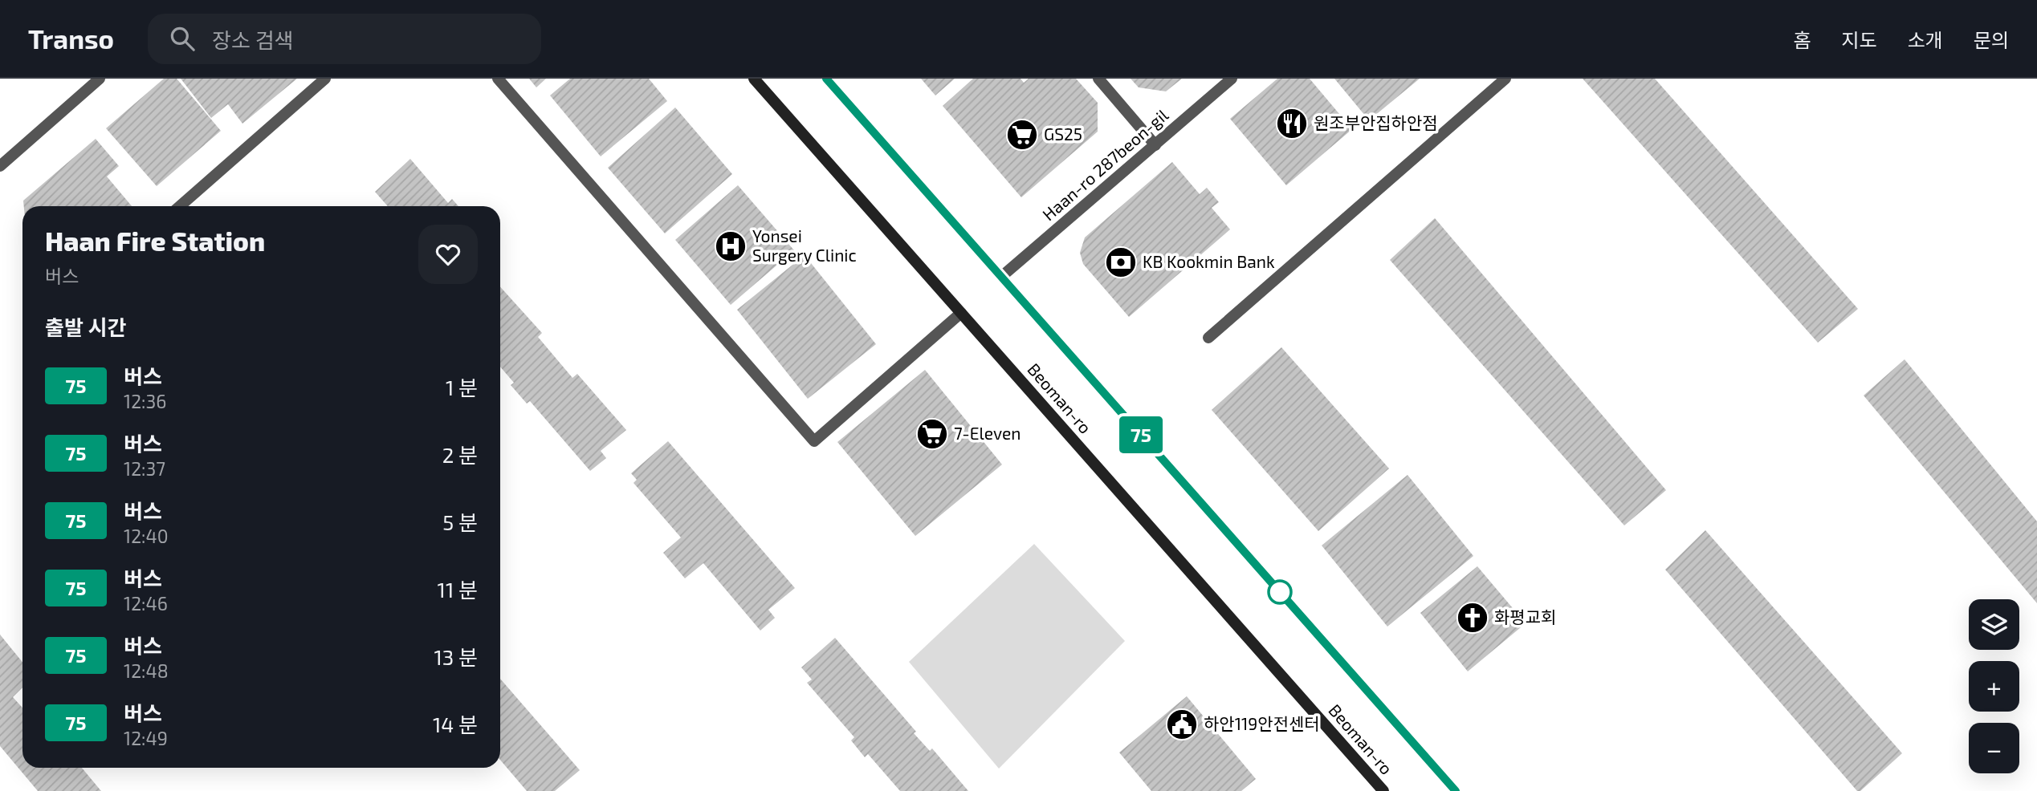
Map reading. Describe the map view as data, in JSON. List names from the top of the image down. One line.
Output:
{"streets":{"main road":["Beoman-ro"],"street":["Haan-ro 287beon-gil"]},"places":{"restaurant":["원조부안집하안점"],"supermarket":["GS25","7-Eleven"],"hospital":["Yonsei Surgery Clinic"],"bank":["KB Kookmin Bank"],"church":["화평교회"],"public building":["하안119안전센터"]},"lines":["bus line 75"],"page":{"header":"Transo","search":"장소 검색","nav":["홈","지도","소개","문의"],"on_map":"75","heading":[["Haan Fire Station","버스"],"출발 시간"],"list":[{"mark":"75","name":"버스","note":"12:36","value":"1 분"},{"mark":"75","name":"버스","note":"12:37","value":"2 분"},{"mark":"75","name":"버스","note":"12:40","value":"5 분"},{"mark":"75","name":"버스","note":"12:46","value":"11 분"},{"mark":"75","name":"버스","note":"12:48","value":"13 분"},{"mark":"75","name":"버스","note":"12:49","value":"14 분"}],"map_buttons":["+","−"]}}
